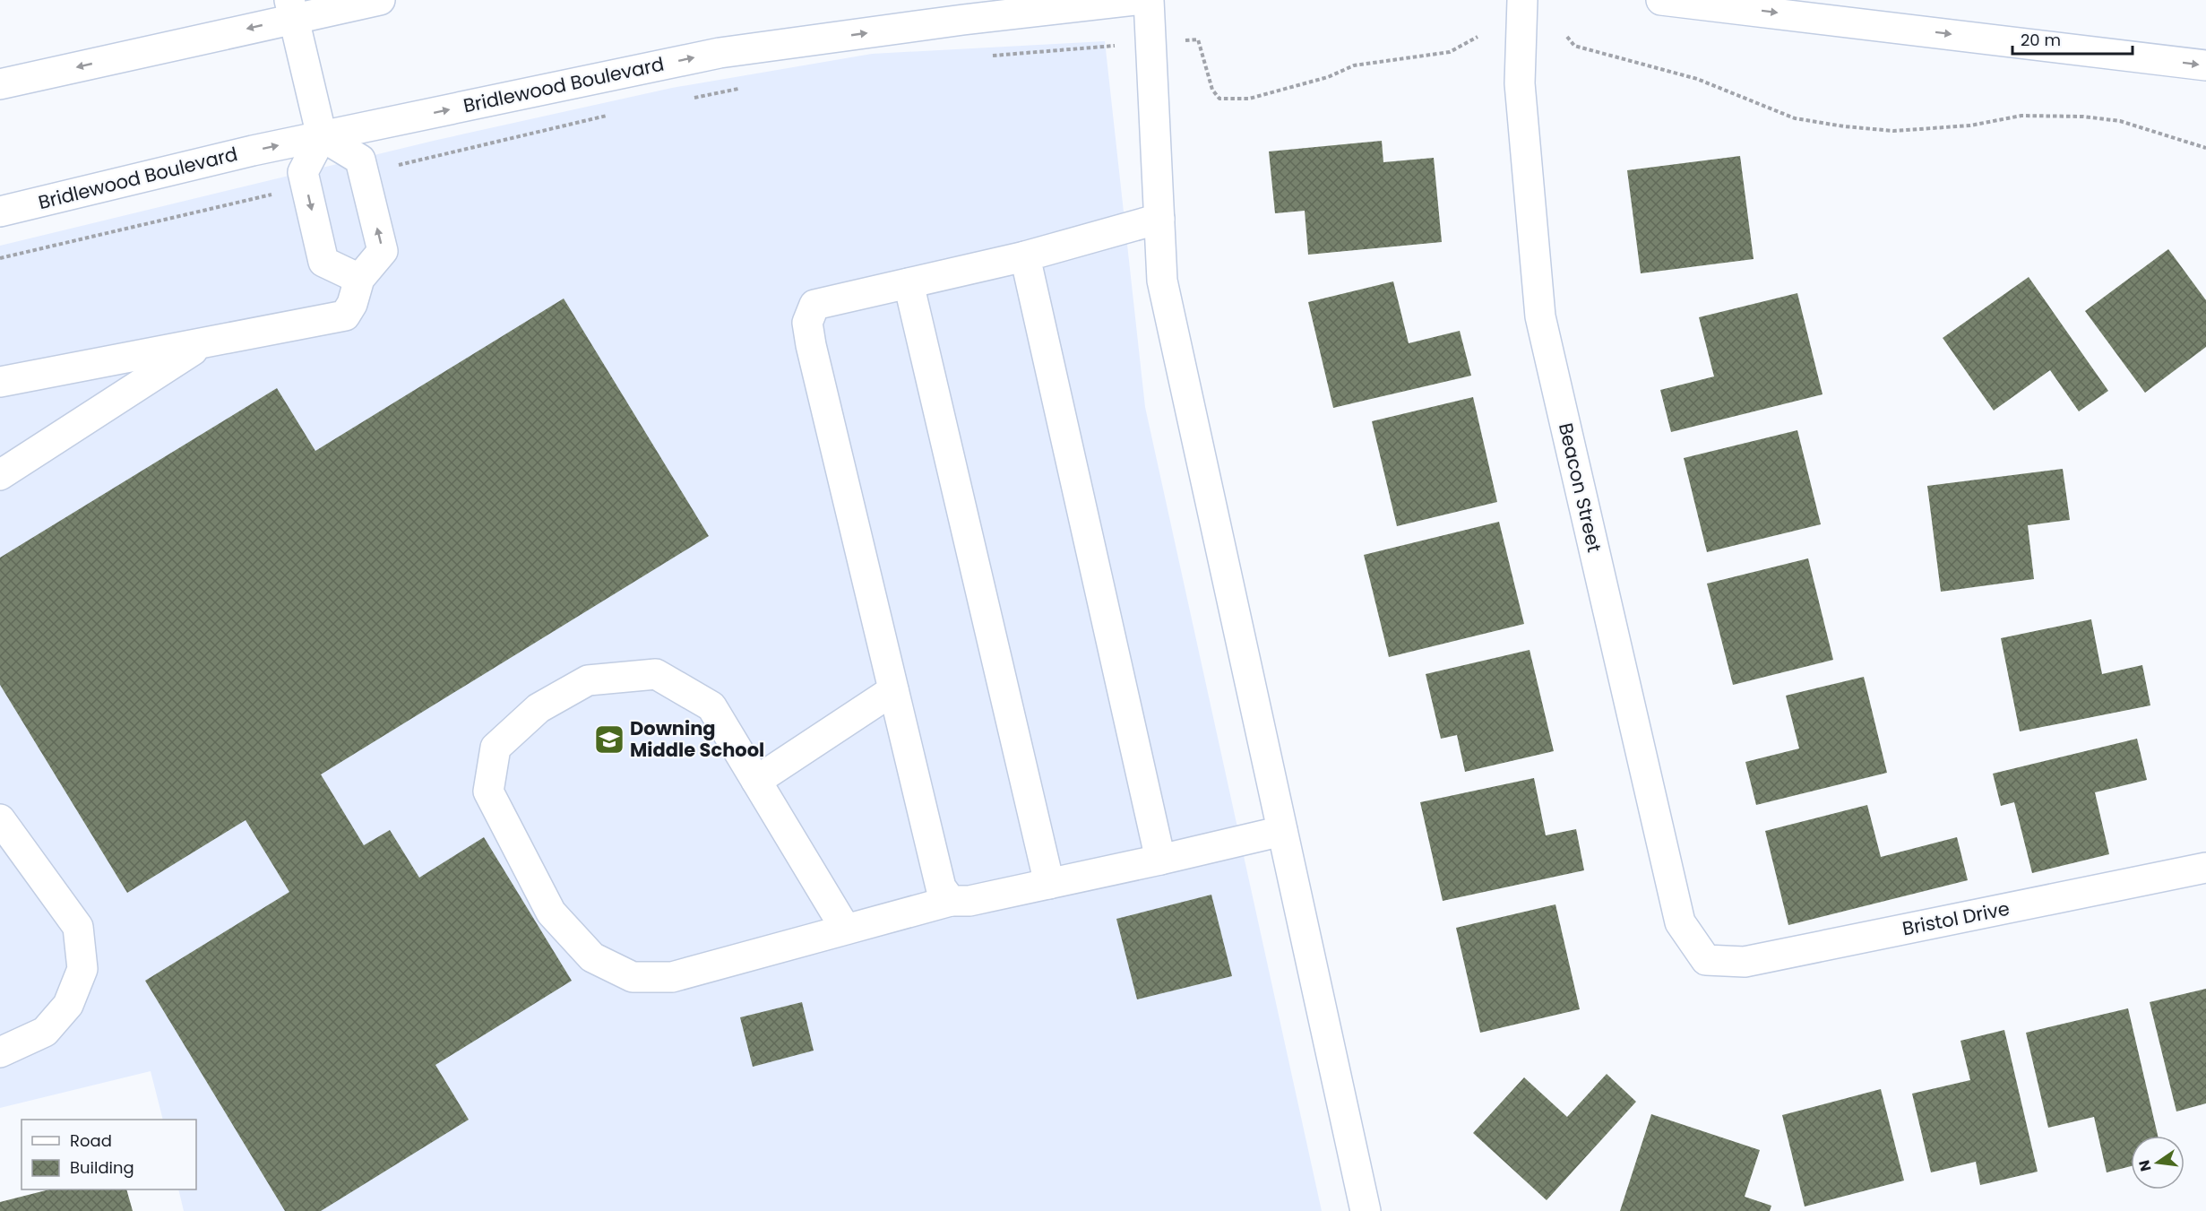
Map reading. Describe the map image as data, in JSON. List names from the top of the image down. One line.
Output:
{"streets":{"street":["Bridlewood Boulevard","Beacon Street","Bristol Drive"]},"crossings":[["Beacon Street","Bristol Drive"]],"places":{"school or university":["Downing Middle School"]},"legend":["Road","Building"],"scale_bar":"20 m","north":"left"}
